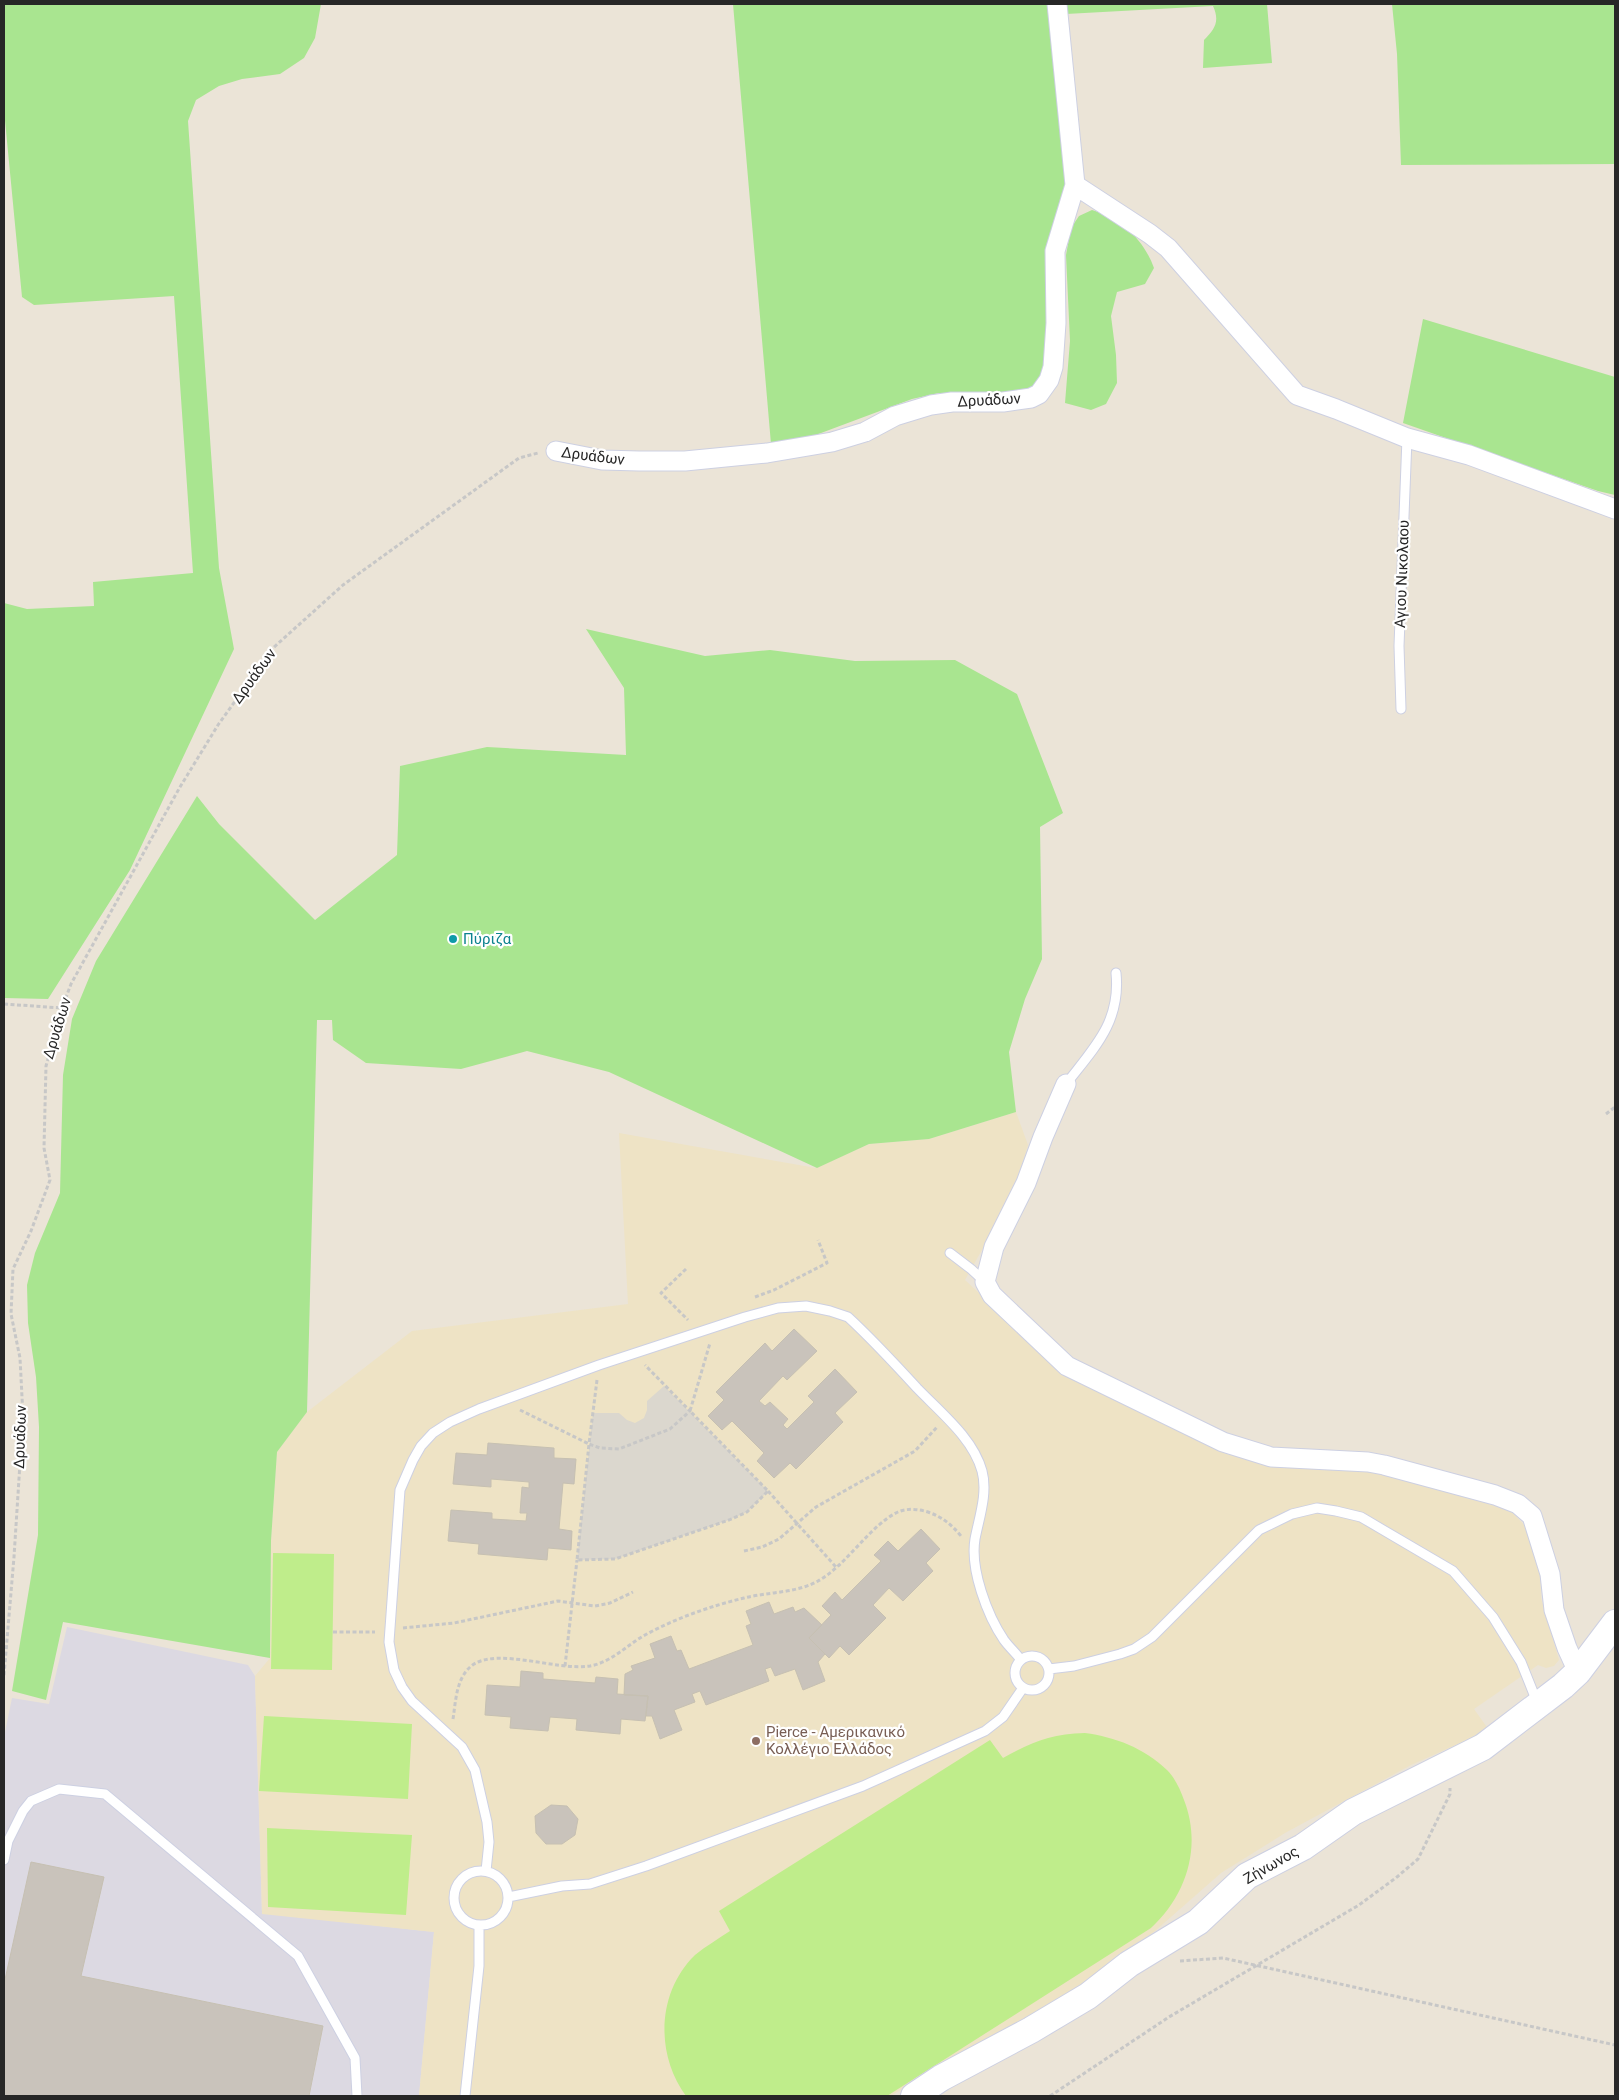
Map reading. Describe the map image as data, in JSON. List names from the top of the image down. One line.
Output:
{"streets":{"street":["Δρυάδων","Ζήνωνος"],"lane":["Αγιου Νικολαου"]},"places":["Πύριζα","Pierce - Αμερικανικό Κολλέγιο Ελλάδος"]}
